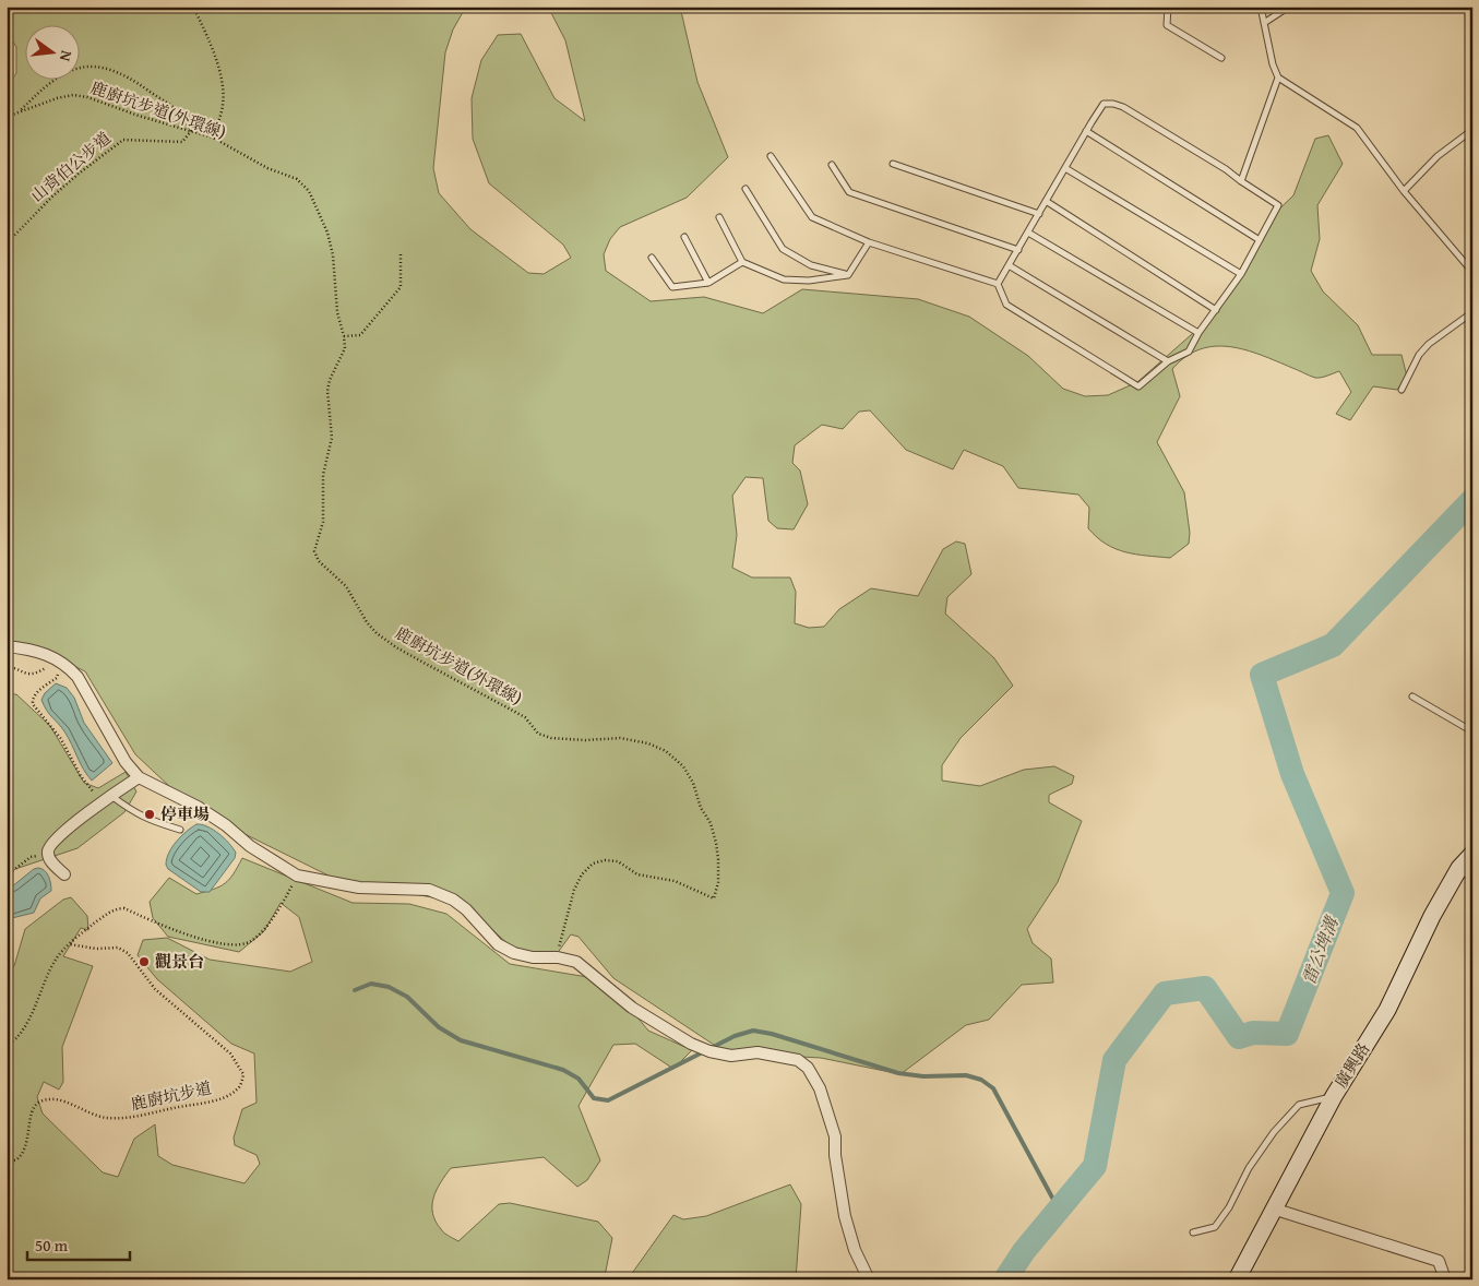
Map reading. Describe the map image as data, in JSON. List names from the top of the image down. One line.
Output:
{"streets":{"street":["廣興路"],"path":["鹿廚坑步道(外環線)","山背伯公步道","鹿廚坑步道"]},"crossings":[["鹿廚坑步道(外環線)","山背伯公步道"]],"water":["雷公埤溝"],"places":["停車場","觀景台"],"scale_bar":"50 m","north":"right"}
